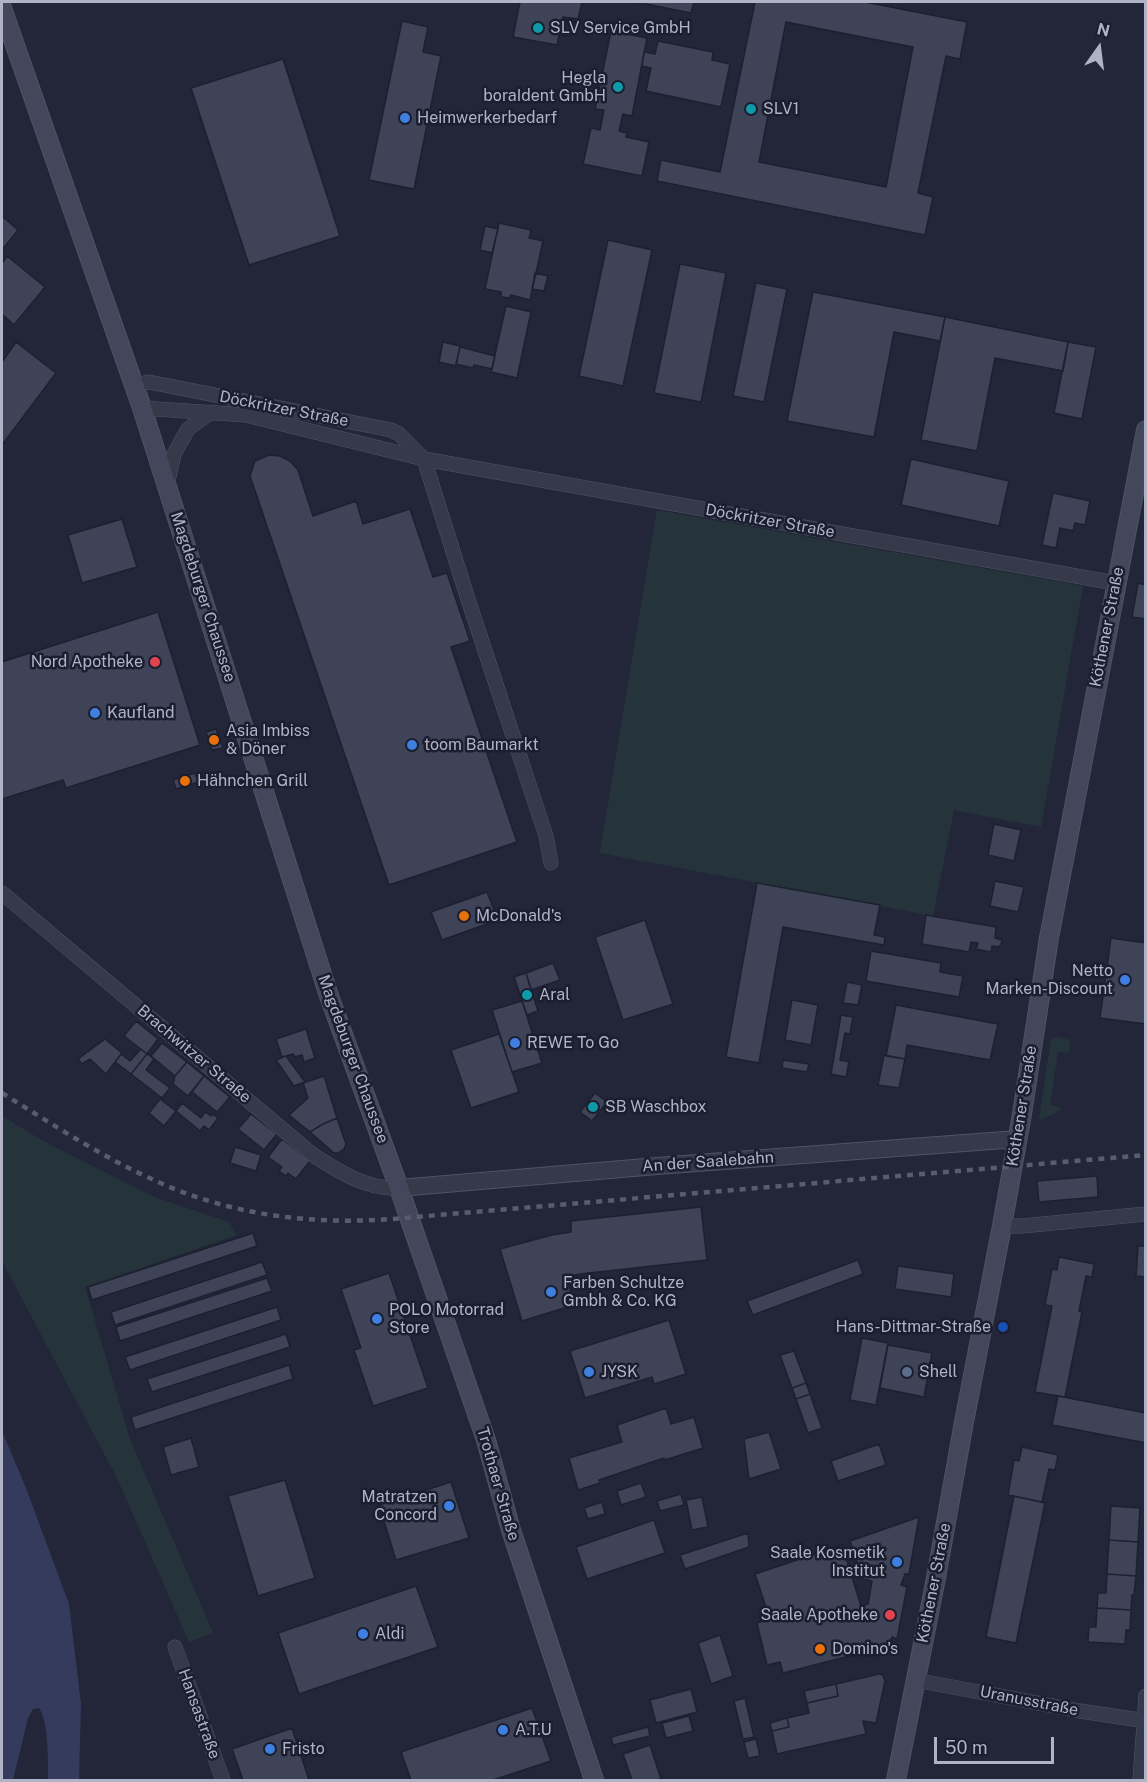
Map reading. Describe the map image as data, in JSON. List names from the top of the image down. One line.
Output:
{"streets":{"main road":["Magdeburger Chaussee","Köthener Straße","Trothaer Straße"],"street":["Döckritzer Straße","Brachwitzer Straße","An der Saalebahn","Uranusstraße","Hansastraße"]},"crossings":[["Döckritzer Straße","Magdeburger Chaussee"],["Döckritzer Straße","Köthener Straße"],["Magdeburger Chaussee","Brachwitzer Straße"],["Magdeburger Chaussee","An der Saalebahn"],["Magdeburger Chaussee","Trothaer Straße"],["Köthener Straße","An der Saalebahn"],["Köthener Straße","Uranusstraße"],["Brachwitzer Straße","An der Saalebahn"],["Brachwitzer Straße","Trothaer Straße"],["An der Saalebahn","Trothaer Straße"]],"places":["SLV Service GmbH","Hegla boraIdent GmbH","SLV1","Heimwerkerbedarf","Nord Apotheke","Kaufland","Asia Imbiss & Döner","toom Baumarkt","Hähnchen Grill","McDonald's","Netto Marken-Discount","Aral","REWE To Go","SB Waschbox","Farben Schultze Gmbh & Co. KG","POLO Motorrad Store","Hans-Dittmar-Straße","JYSK","Shell","Matratzen Concord","Saale Kosmetik Institut","Saale Apotheke","Aldi","Domino's","A.T.U","Fristo"],"scale_bar":"50 m","north":"top"}
